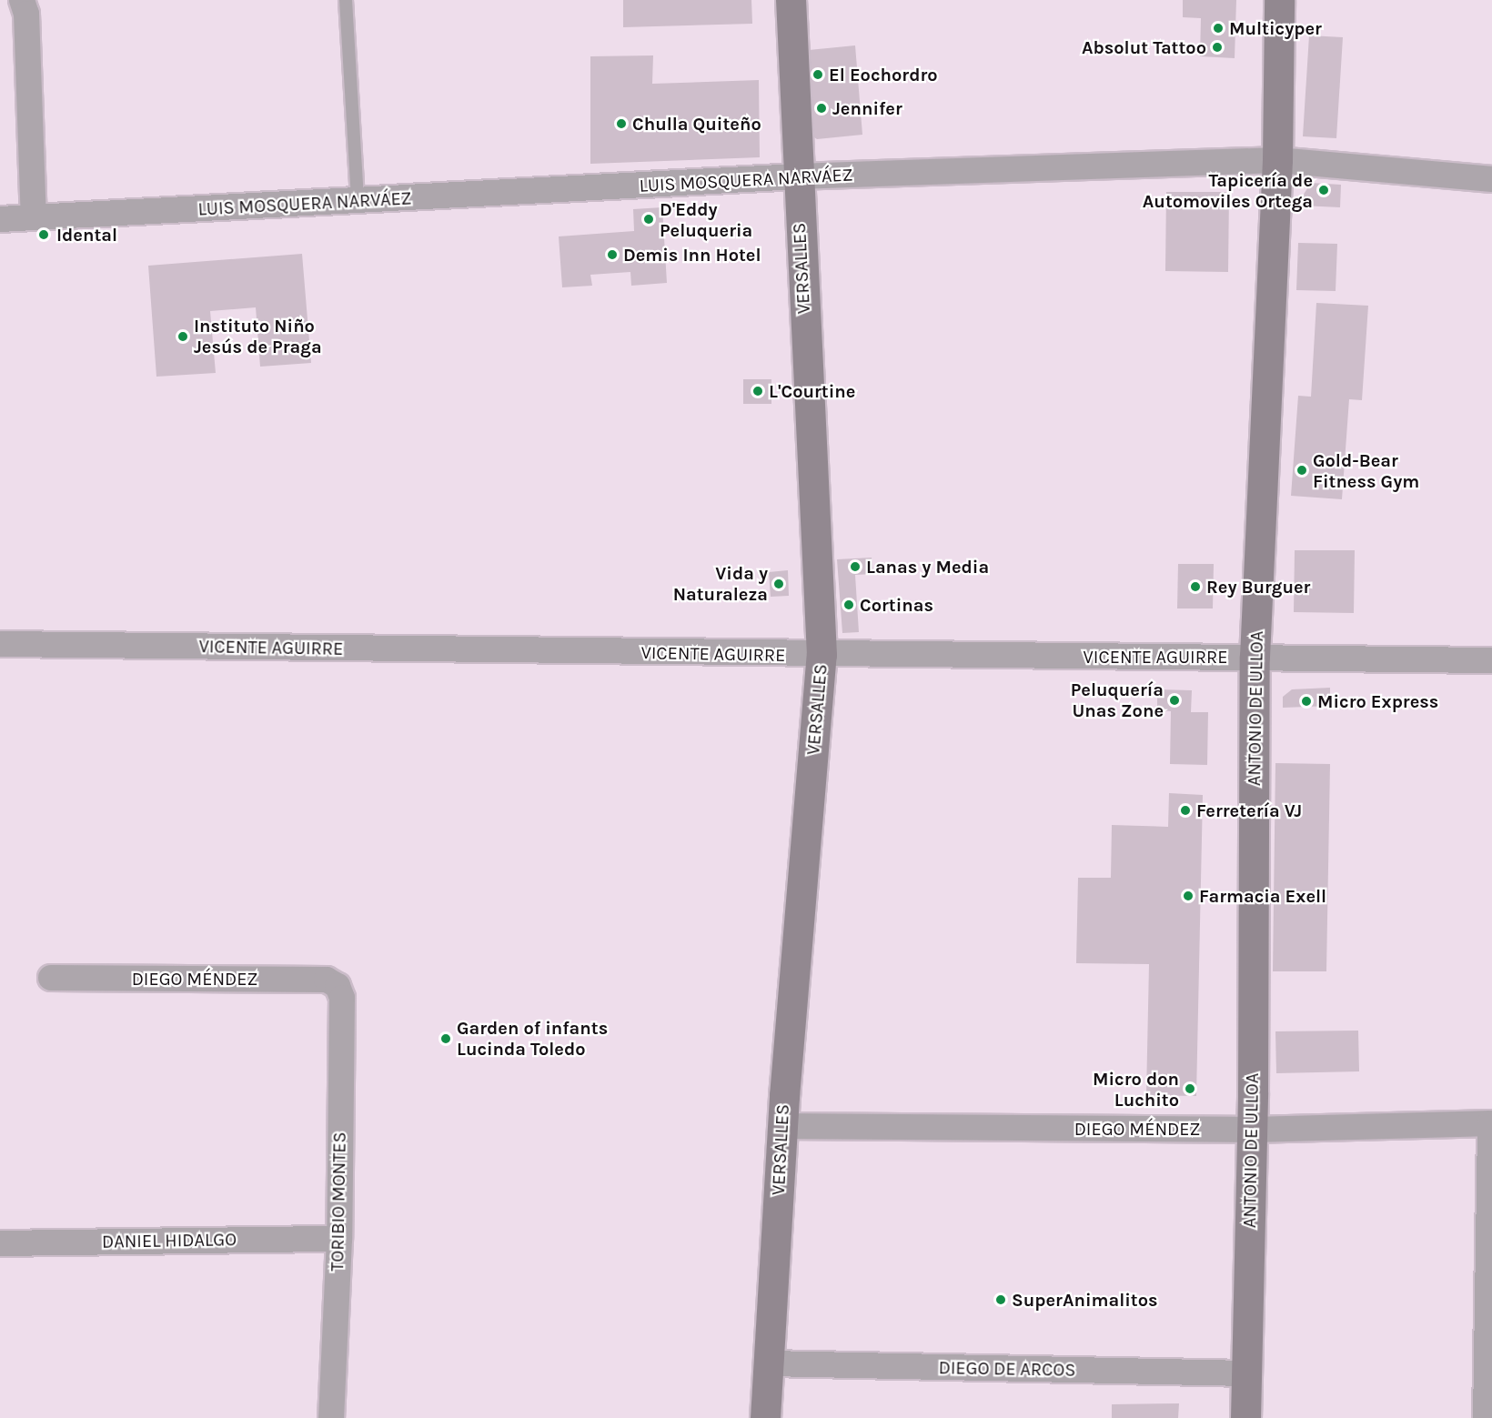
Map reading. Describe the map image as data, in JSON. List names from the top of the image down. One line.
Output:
{"streets":{"street":["LUIS MOSQUERA NARVÁEZ","VERSALLES","VICENTE AGUIRRE","ANTONIO DE ULLOA","DIEGO MÉNDEZ","TORIBIO MONTES","DANIEL HIDALGO","DIEGO DE ARCOS"]},"crossings":[["LUIS MOSQUERA NARVÁEZ","VERSALLES"],["LUIS MOSQUERA NARVÁEZ","ANTONIO DE ULLOA"],["VERSALLES","VICENTE AGUIRRE"],["VERSALLES","DIEGO MÉNDEZ"],["VERSALLES","DIEGO DE ARCOS"],["VICENTE AGUIRRE","ANTONIO DE ULLOA"],["ANTONIO DE ULLOA","DIEGO MÉNDEZ"],["ANTONIO DE ULLOA","DIEGO DE ARCOS"],["DIEGO MÉNDEZ","TORIBIO MONTES"],["TORIBIO MONTES","DANIEL HIDALGO"]],"places":["Multicyper","Absolut Tattoo","El Eochordro","Jennifer","Chulla Quiteño","Tapicería de Automoviles Ortega","D'Eddy Peluqueria","Idental","Demis Inn Hotel","Instituto Niño Jesús de Praga","L'Courtine","Gold-Bear Fitness Gym","Lanas y Media","Vida y Naturaleza","Rey Burguer","Cortinas","Peluquería Unas Zone","Micro Express","Ferretería VJ","Farmacia Exell","Garden of infants Lucinda Toledo","Micro don Luchito","SuperAnimalitos"]}
